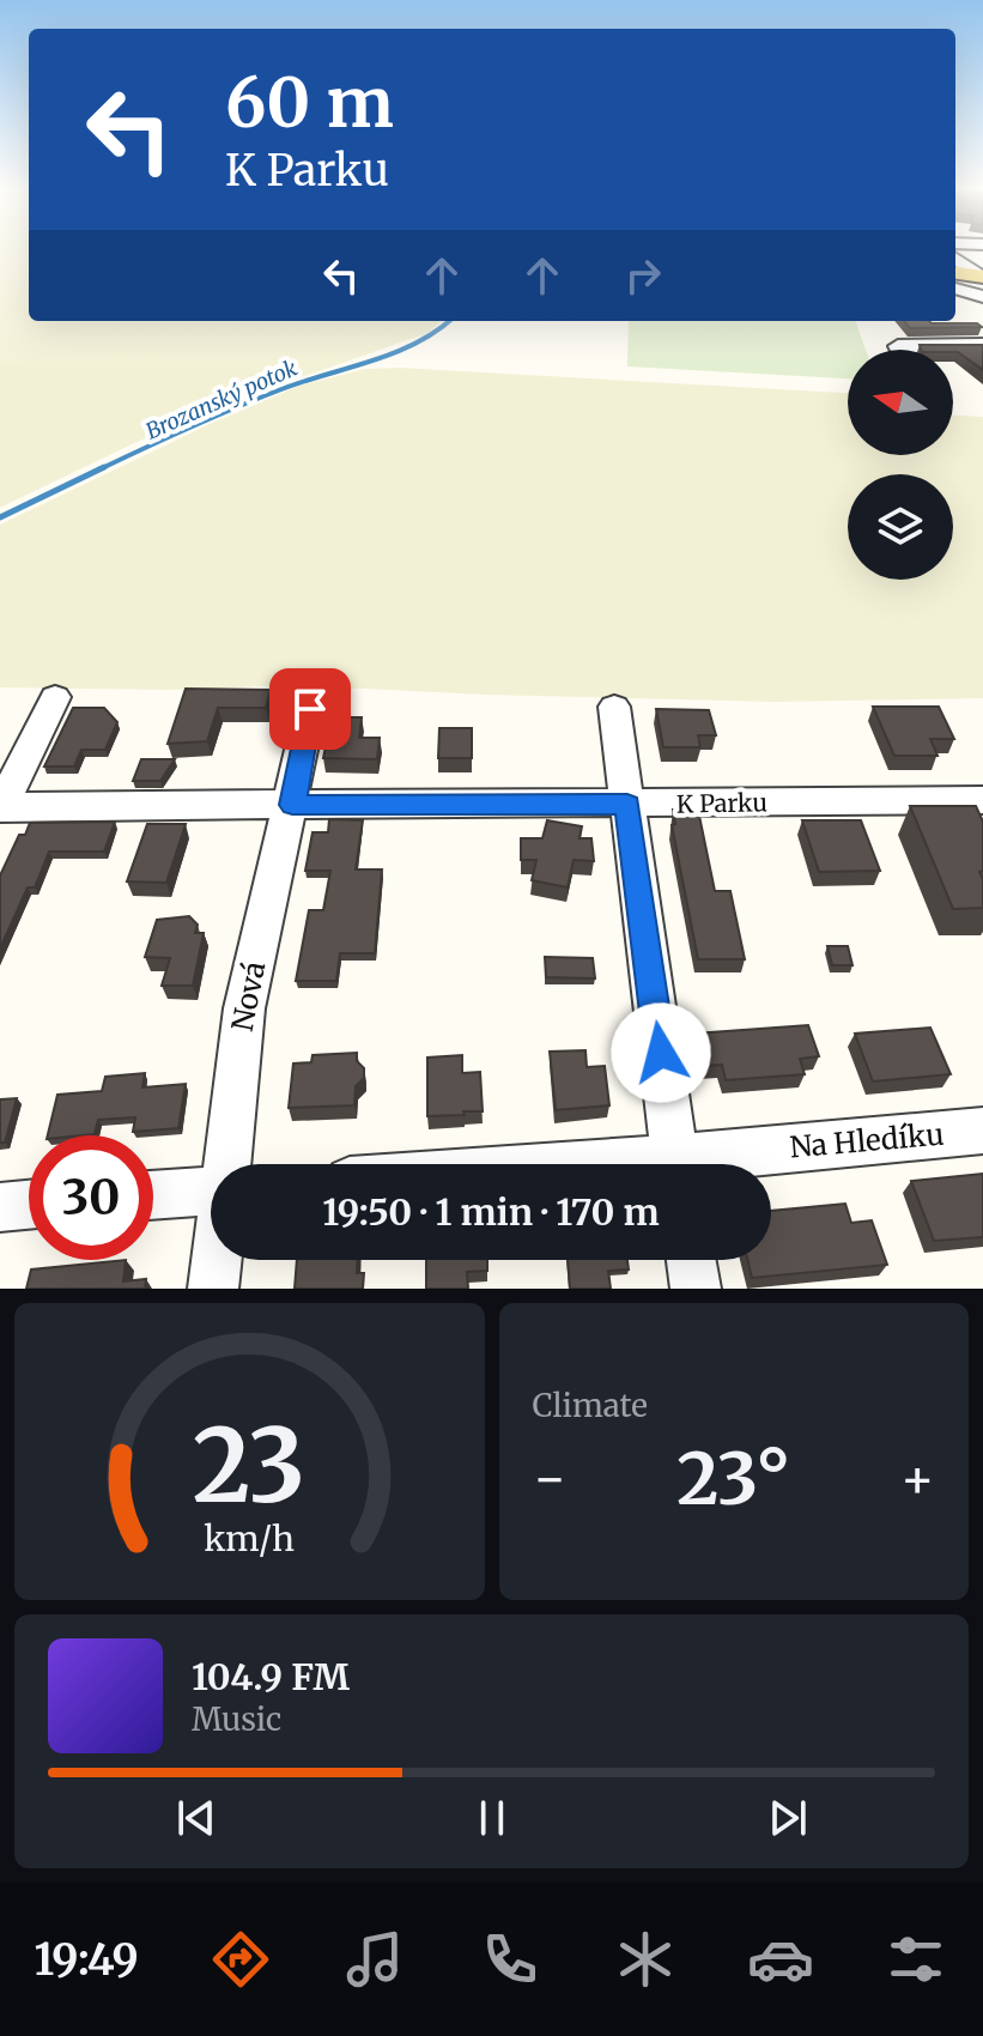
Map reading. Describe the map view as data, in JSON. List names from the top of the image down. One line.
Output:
{"streets":{"street":["K Parku","Nová","Na Hledíku"]},"crossings":[["K Parku","Nová"]],"water":["Brozanský potok"],"north":"left","page":{"turn":["60 m","K Parku"],"limit":"30","trip":"19:50 · 1 min · 170 m","tile":"Climate","heat":["−","23°","+"],"song":["104.9 FM","Music"],"tabs":"19:49","gauge":["23","km/h"]}}
